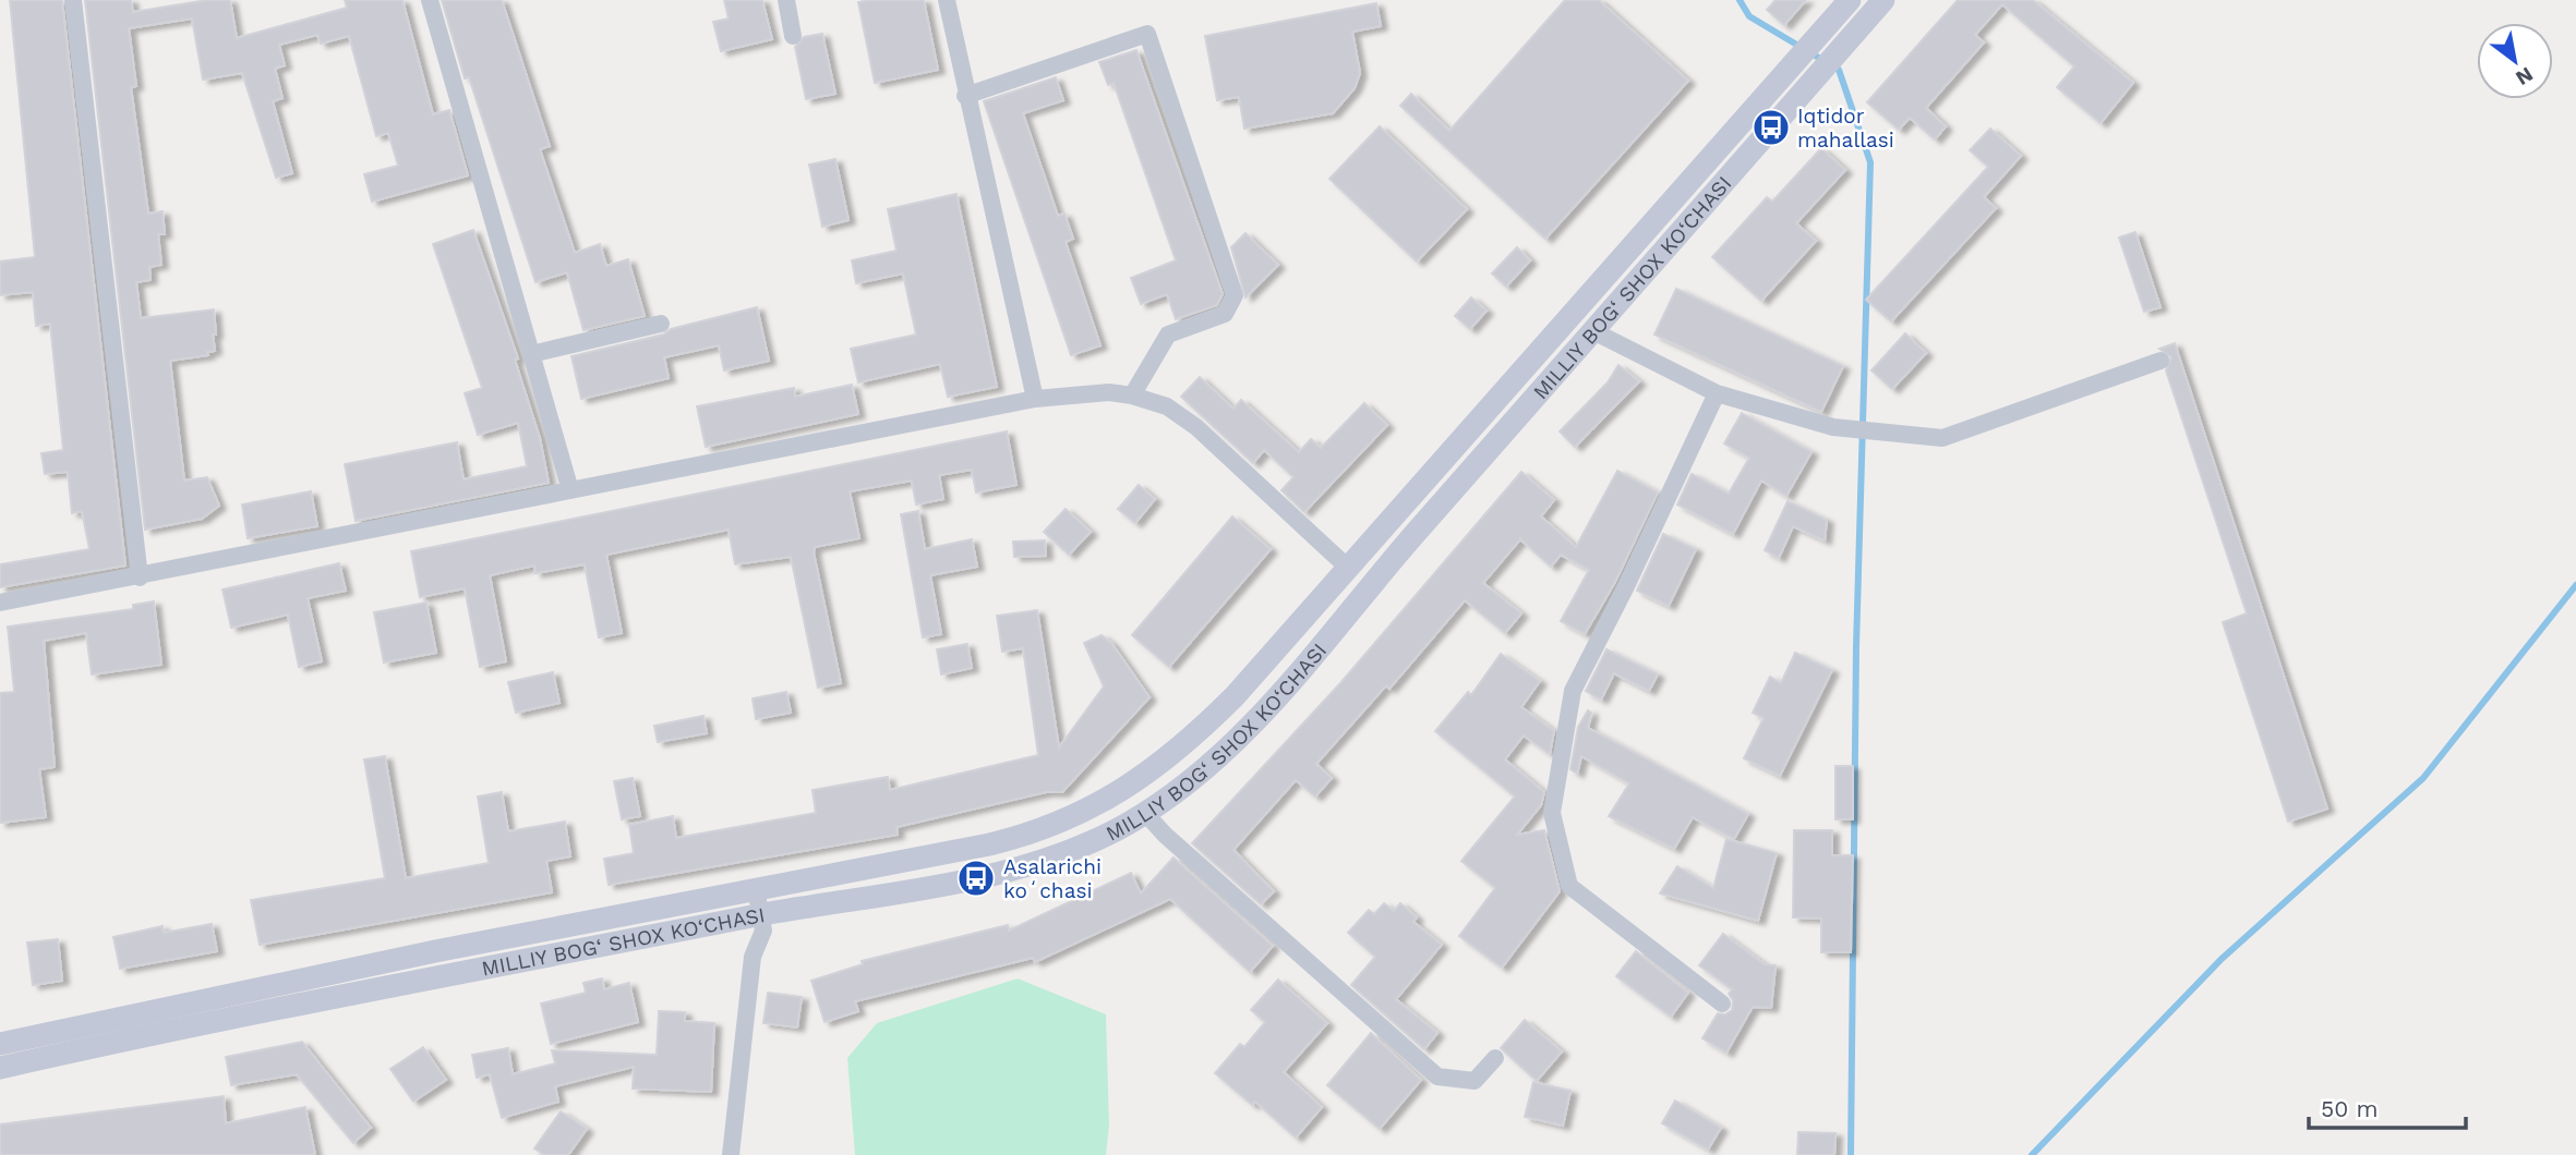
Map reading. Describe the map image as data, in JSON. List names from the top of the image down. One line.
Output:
{"streets":{"main road":["MILLIY BOG‘ SHOX KO‘CHASI"]},"places":{"bus stop":["Iqtidor mahallasi","Asalarichi koʻchasi"]},"scale_bar":"50 m","north":"bottom right"}
